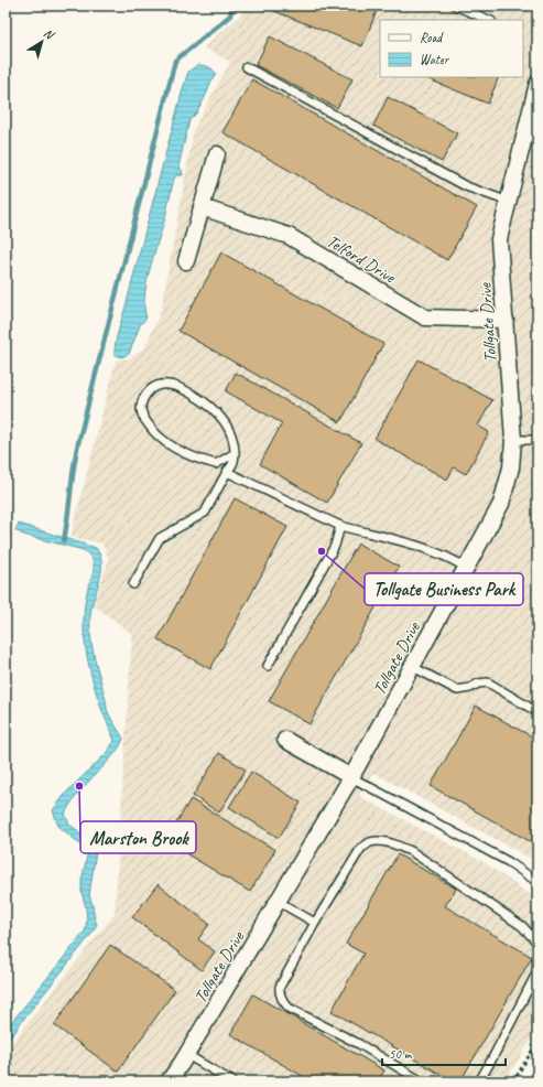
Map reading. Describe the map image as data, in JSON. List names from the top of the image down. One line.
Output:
{"streets":{"street":["Telford Drive","Tollgate Drive"]},"crossings":[["Telford Drive","Tollgate Drive"]],"places":["Tollgate Business Park","Marston Brook"],"legend":["Road","Water"],"scale_bar":"50 m","north":"top right"}
